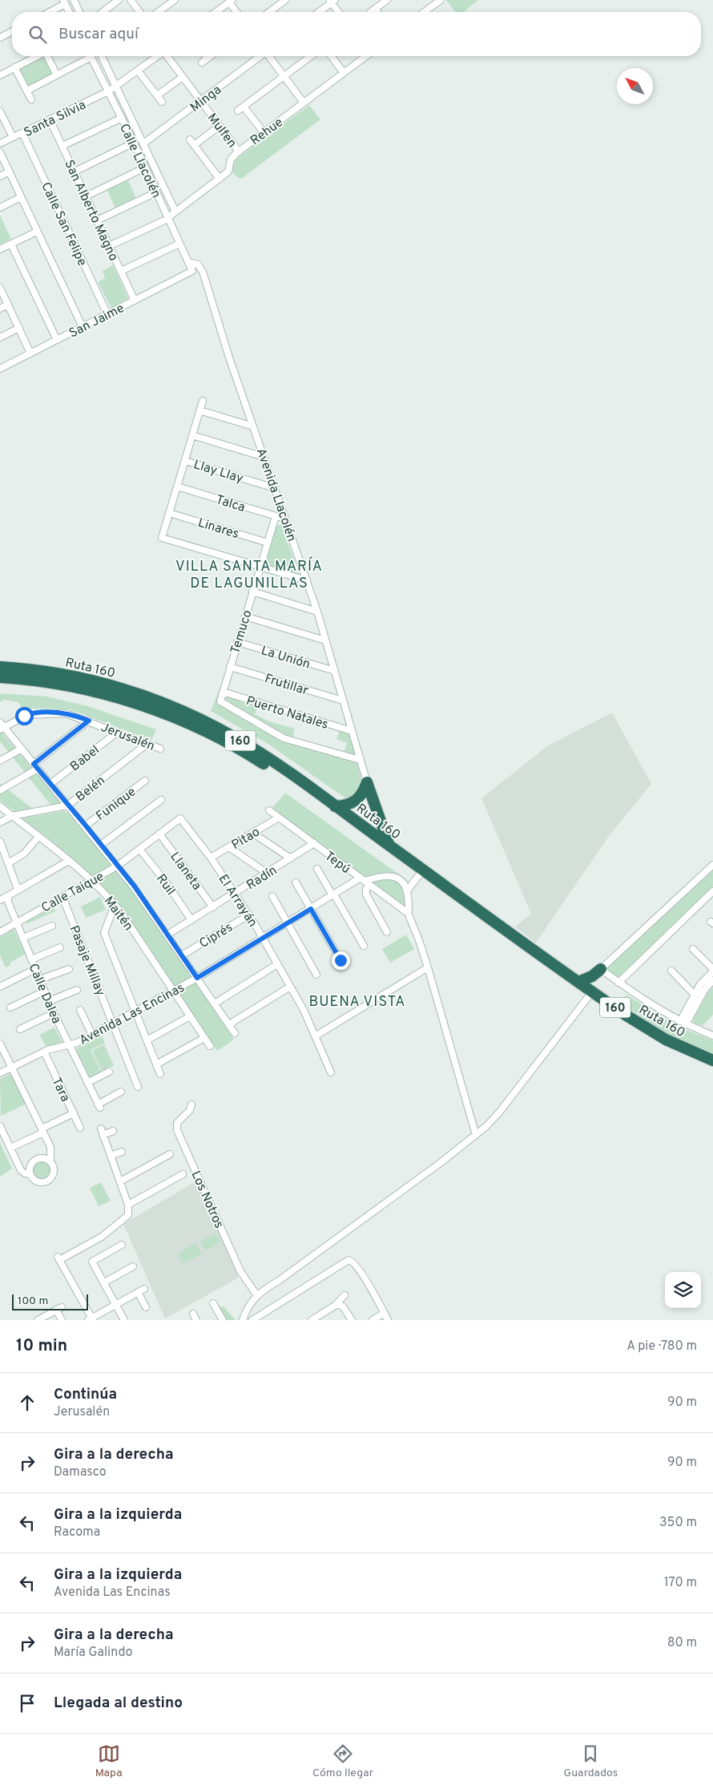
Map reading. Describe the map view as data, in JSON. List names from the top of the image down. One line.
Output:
{"streets":{"highway":["Ruta 160","160"],"street":["Minga","Santa Silvia","Mulfen","Rehue","Calle Llacolén","San Alberto Magno","Calle San Felipe","San Jaime","Llay Llay","Avenida Llacolén","Talca","Linares","Temuco","La Unión","Frutillar","Puerto Natales","Jerusalén","Babel","Belén","Funique","Pitao","Tepú","Llaneta","Radín","Ruil","Calle Taique","El Arrayán","Maitén","Ciprés","Pasaje Millay","Calle Dalea","Avenida Las Encinas","Tara","Los Notros"]},"crossings":[["Minga","Mulfen"],["Minga","Calle Llacolén"],["Santa Silvia","Calle Llacolén"],["Santa Silvia","San Alberto Magno"],["Santa Silvia","Calle San Felipe"],["Mulfen","Rehue"],["Rehue","Calle Llacolén"],["Rehue","San Alberto Magno"],["Calle Llacolén","San Jaime"],["Calle Llacolén","Avenida Llacolén"],["San Alberto Magno","San Jaime"],["Calle San Felipe","San Jaime"],["Llay Llay","Avenida Llacolén"],["Avenida Llacolén","Talca"],["Avenida Llacolén","Temuco"],["Avenida Llacolén","La Unión"],["Avenida Llacolén","Frutillar"],["Avenida Llacolén","Puerto Natales"],["Talca","Temuco"],["Linares","Temuco"],["Temuco","La Unión"],["Temuco","Frutillar"],["Temuco","Puerto Natales"],["Jerusalén","Babel"],["Jerusalén","Belén"],["Belén","Maitén"],["Pitao","Tepú"],["Pitao","El Arrayán"],["Tepú","Radín"],["Tepú","Avenida Las Encinas"],["Llaneta","Radín"],["Llaneta","Calle Taique"],["Radín","Ruil"],["Radín","El Arrayán"],["Ruil","Calle Taique"],["Calle Taique","El Arrayán"],["Calle Taique","Maitén"],["Calle Taique","Pasaje Millay"],["Calle Taique","Calle Dalea"],["El Arrayán","Ciprés"],["El Arrayán","Avenida Las Encinas"],["Maitén","Avenida Las Encinas"],["Pasaje Millay","Avenida Las Encinas"],["Calle Dalea","Avenida Las Encinas"],["Avenida Las Encinas","Tara"]],"districts":["VILLA SANTA MARÍA DE LAGUNILLAS","BUENA VISTA"],"scale_bar":"100 m","north":"top left","page":{"search":"Buscar aquí","scale":"100 m","heading":["10 min","A pie · 780 m"],"list":[["Continúa","Jerusalén","90 m"],["Gira a la derecha","Damasco","90 m"],["Gira a la izquierda","Racoma","350 m"],["Gira a la izquierda","Avenida Las Encinas","170 m"],["Gira a la derecha","María Galindo","80 m"],"Llegada al destino"],"nav":["Mapa","Cómo llegar","Guardados"]}}
